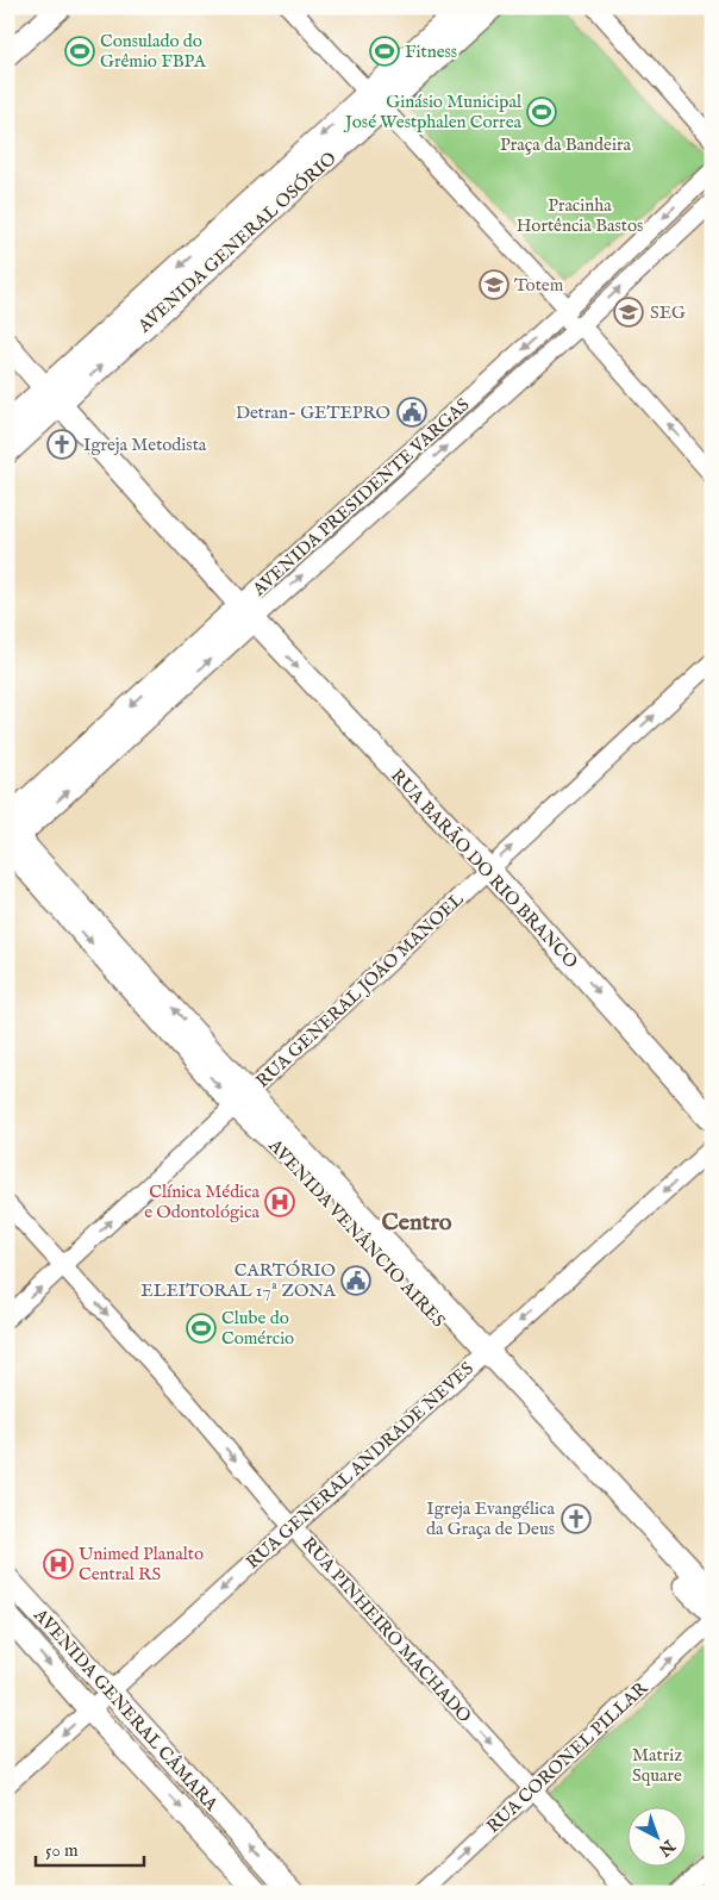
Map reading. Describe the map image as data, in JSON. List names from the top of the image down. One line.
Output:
{"streets":{"main road":["AVENIDA GENERAL OSÓRIO","AVENIDA PRESIDENTE VARGAS","RUA BARÃO DO RIO BRANCO","AVENIDA VENÂNCIO AIRES","AVENIDA GENERAL CÂMARA"],"street":["RUA GENERAL JOÃO MANOEL","RUA GENERAL ANDRADE NEVES","RUA PINHEIRO MACHADO","RUA CORONEL PILLAR"]},"crossings":[["AVENIDA GENERAL OSÓRIO","RUA BARÃO DO RIO BRANCO"],["AVENIDA PRESIDENTE VARGAS","RUA BARÃO DO RIO BRANCO"],["AVENIDA PRESIDENTE VARGAS","AVENIDA VENÂNCIO AIRES"],["RUA BARÃO DO RIO BRANCO","RUA GENERAL JOÃO MANOEL"],["RUA GENERAL JOÃO MANOEL","AVENIDA VENÂNCIO AIRES"],["RUA GENERAL JOÃO MANOEL","RUA PINHEIRO MACHADO"],["AVENIDA VENÂNCIO AIRES","RUA GENERAL ANDRADE NEVES"],["RUA GENERAL ANDRADE NEVES","RUA PINHEIRO MACHADO"],["RUA GENERAL ANDRADE NEVES","AVENIDA GENERAL CÂMARA"],["RUA PINHEIRO MACHADO","RUA CORONEL PILLAR"]],"one_way":["RUA BARÃO DO RIO BRANCO","RUA GENERAL JOÃO MANOEL","RUA GENERAL ANDRADE NEVES","RUA PINHEIRO MACHADO","RUA CORONEL PILLAR"],"districts":["Centro"],"parks":["Praça da Bandeira","Pracinha Hortência Bastos","Matriz Square"],"places":{"sports":["Consulado do Grêmio FBPA","Fitness","Ginásio Municipal José Westphalen Correa","Clube do Comércio"],"school or university":["Totem","SEG"],"public building":["Detran- GETEPRO","CARTÓRIO ELEITORAL 17ª ZONA"],"church":["Igreja Metodista","Igreja Evangélica da Graça de Deus"],"hospital":["Clínica Médica e Odontológica","Unimed Planalto Central RS"]},"scale_bar":"50 m","north":"bottom right"}
